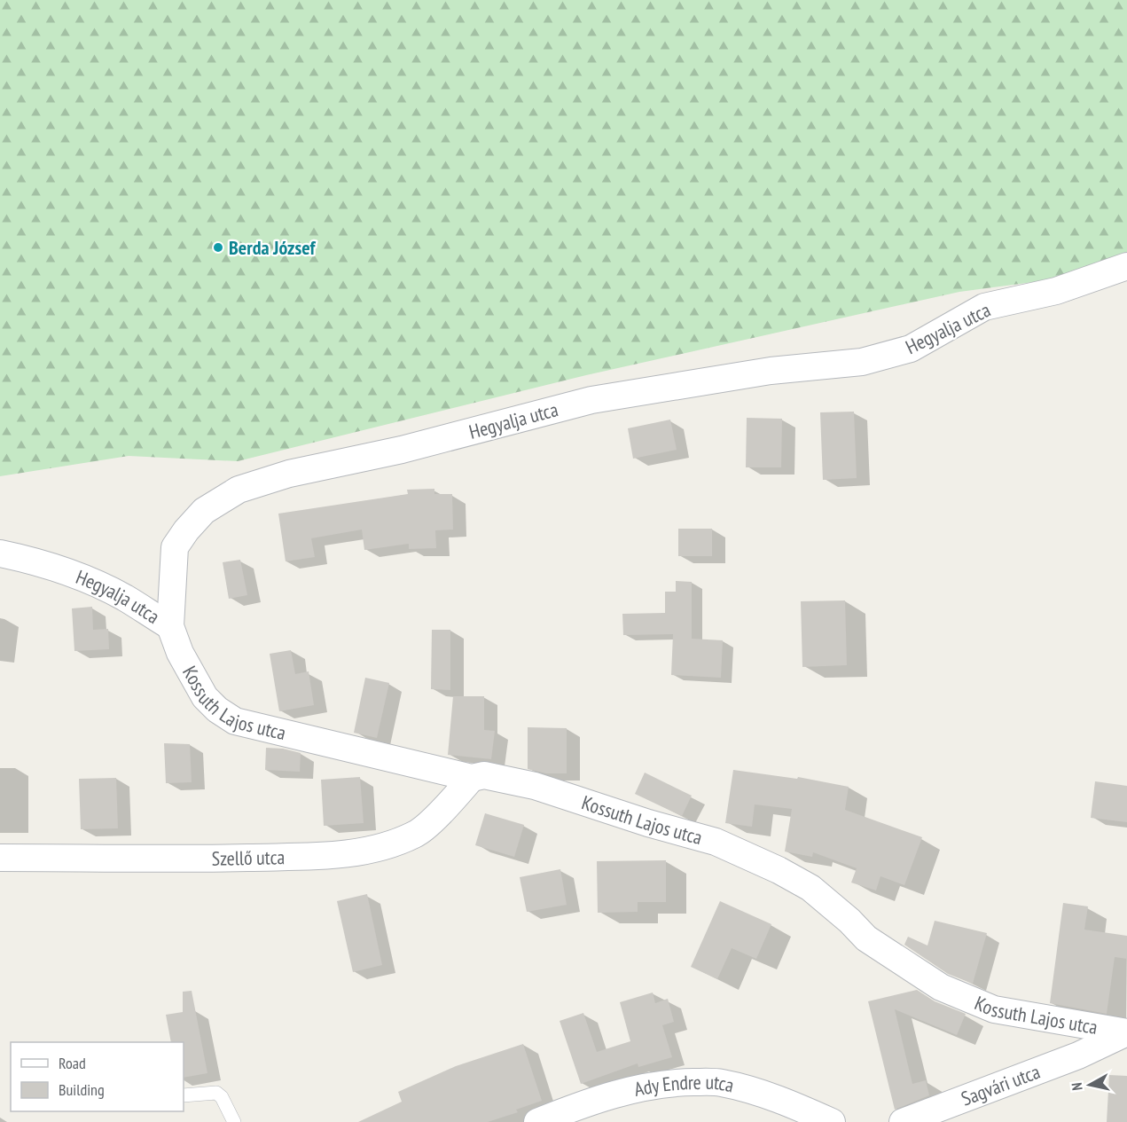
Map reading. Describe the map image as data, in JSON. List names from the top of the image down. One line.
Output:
{"streets":{"street":["Hegyalja utca","Kossuth Lajos utca","Szellő utca","Sagvári utca","Ady Endre utca"]},"crossings":[["Hegyalja utca","Kossuth Lajos utca"],["Kossuth Lajos utca","Szellő utca"],["Kossuth Lajos utca","Sagvári utca"]],"places":["Berda József"],"legend":["Road","Building"],"north":"left"}
